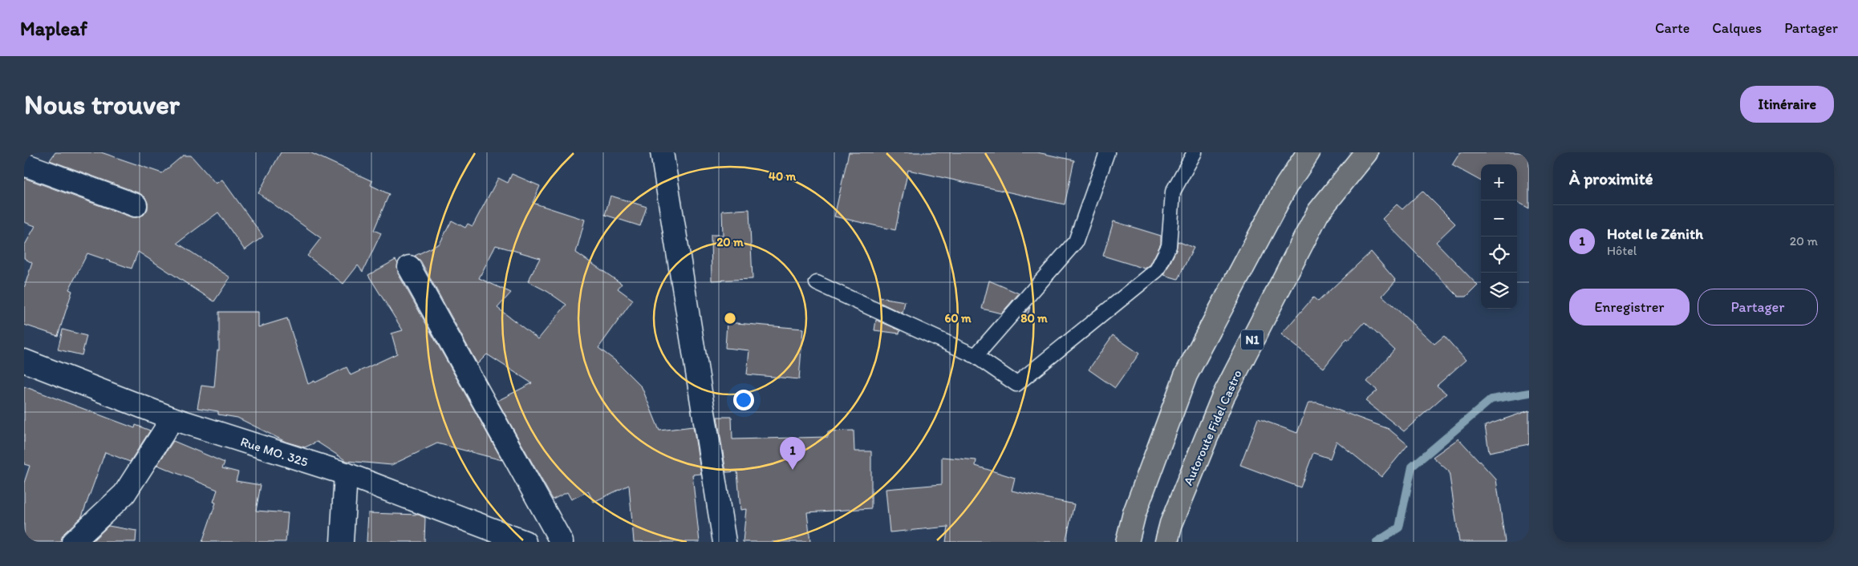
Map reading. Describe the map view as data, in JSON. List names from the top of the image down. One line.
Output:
{"streets":{"highway":["N1","Autoroute Fidel Castro"],"street":["Rue MO. 325"]},"page":{"header":"Mapleaf","nav":["Carte","Calques","Partager"],"buttons":["Itinéraire",["Enregistrer","Partager"]],"title":"Nous trouver","heading":"À proximité","map_buttons":["+","−"],"list":[{"mark":"1","name":"Hotel le Zénith","note":"Hôtel","value":"20 m"}],"pins":"1"},"rings":["40 m","20 m","60 m","80 m"]}
